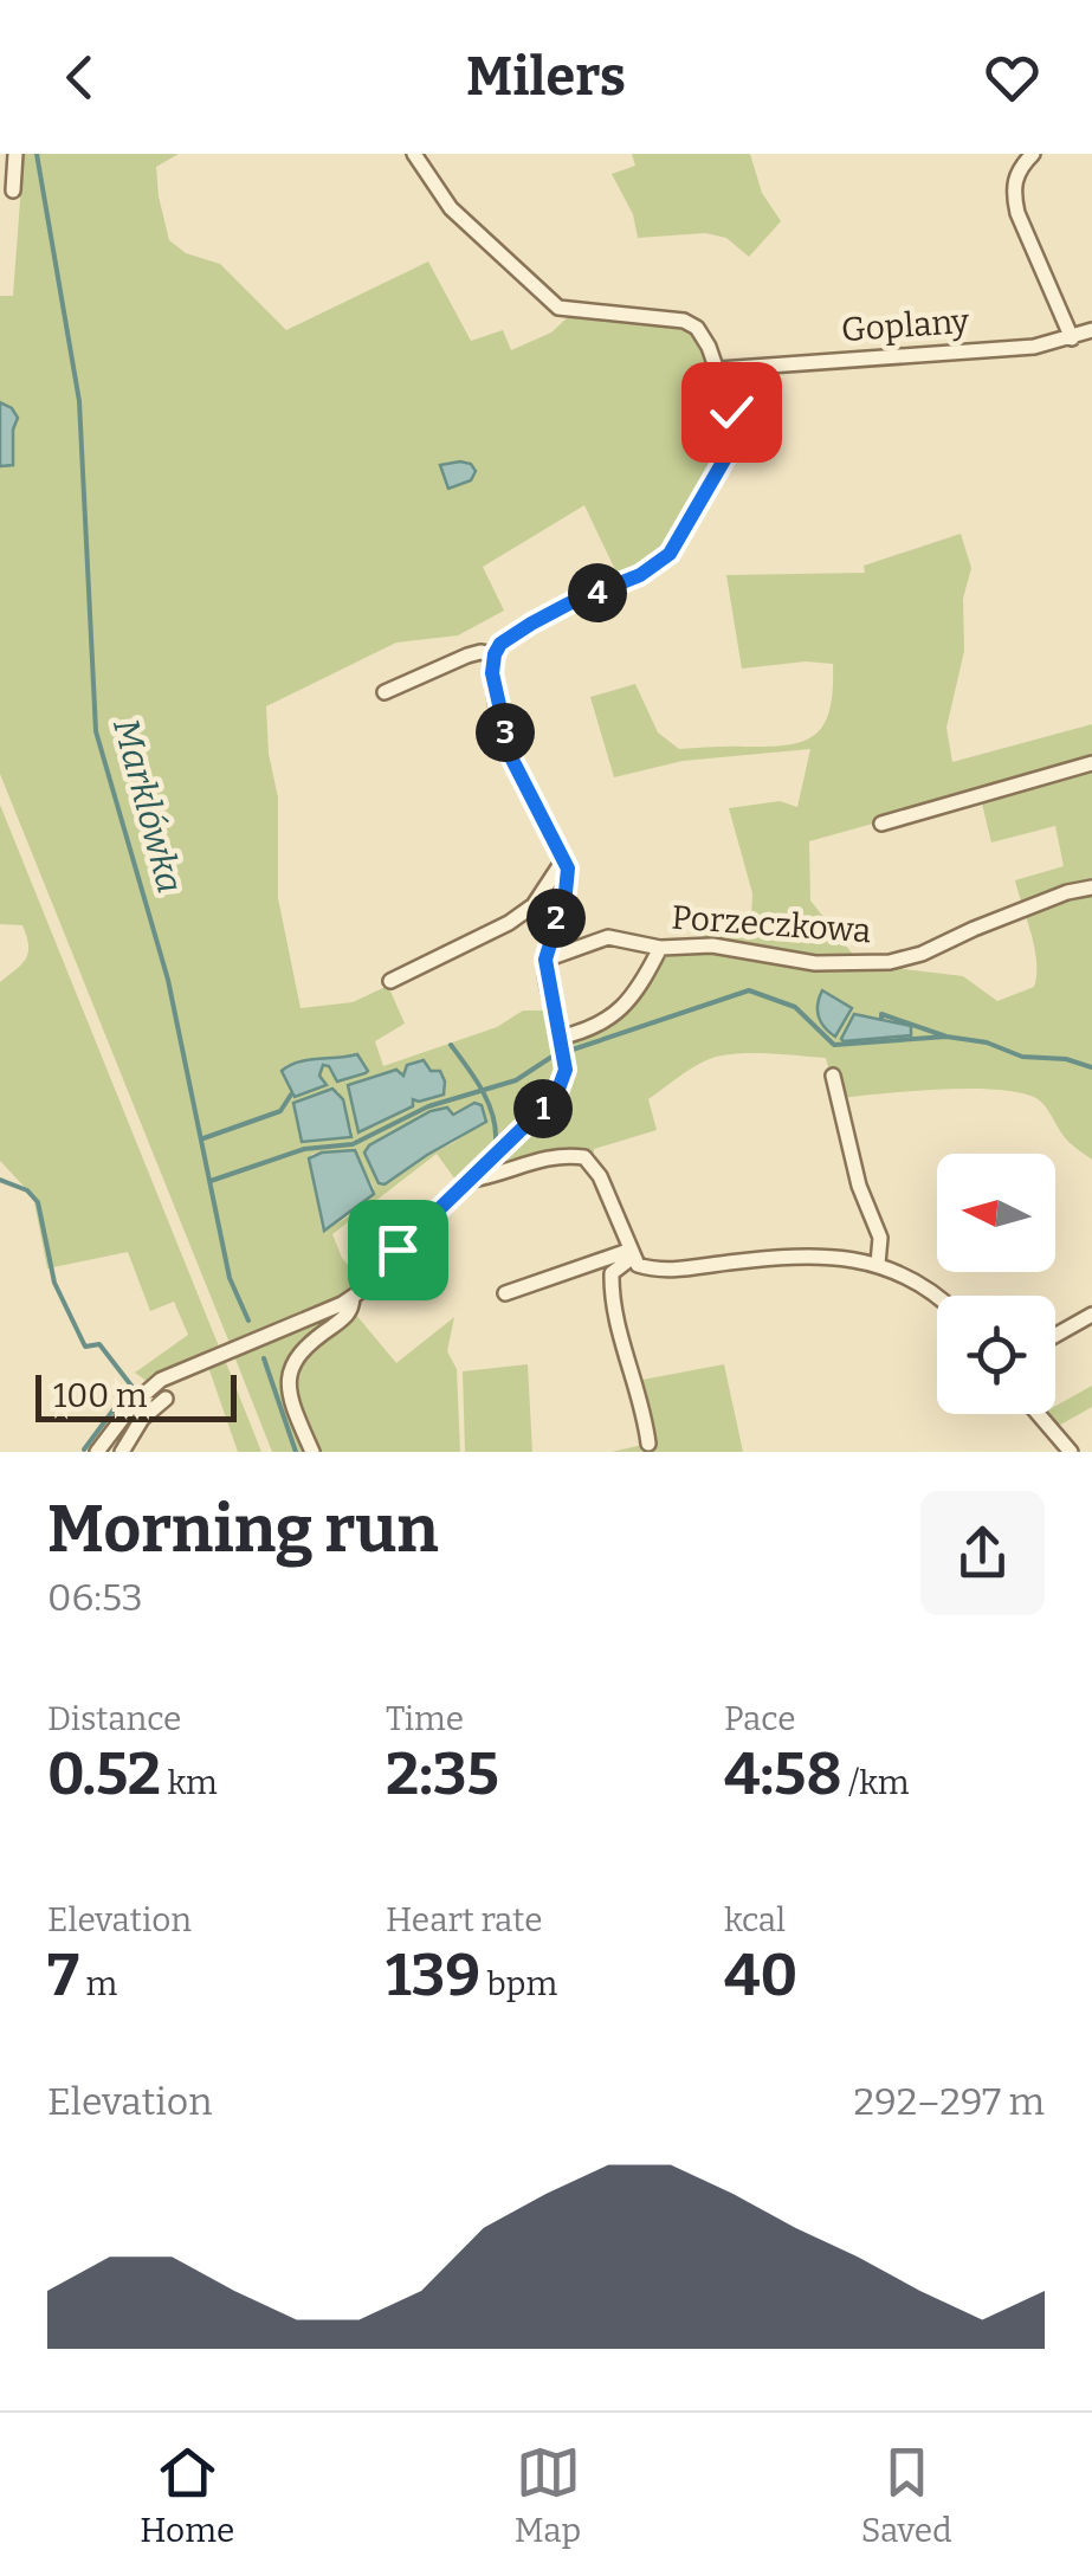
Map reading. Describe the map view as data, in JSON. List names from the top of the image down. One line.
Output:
{"streets":{"street":["Goplany","Porzeczkowa"]},"water":["Marklówka"],"scale_bar":"100 m","north":"left","page":{"header":"Milers","pins":["4","3","2","1"],"scale":"100 m","heading":["Morning run","06:53"],"stats":[["Distance","0.52 km"],["Time","2:35"],["Pace","4:58 /km"],["Elevation","7 m"],["Heart rate","139 bpm"],["kcal","40"]],"chart":["Elevation","292–297 m"],"tabs":["Home","Map","Saved"]}}
